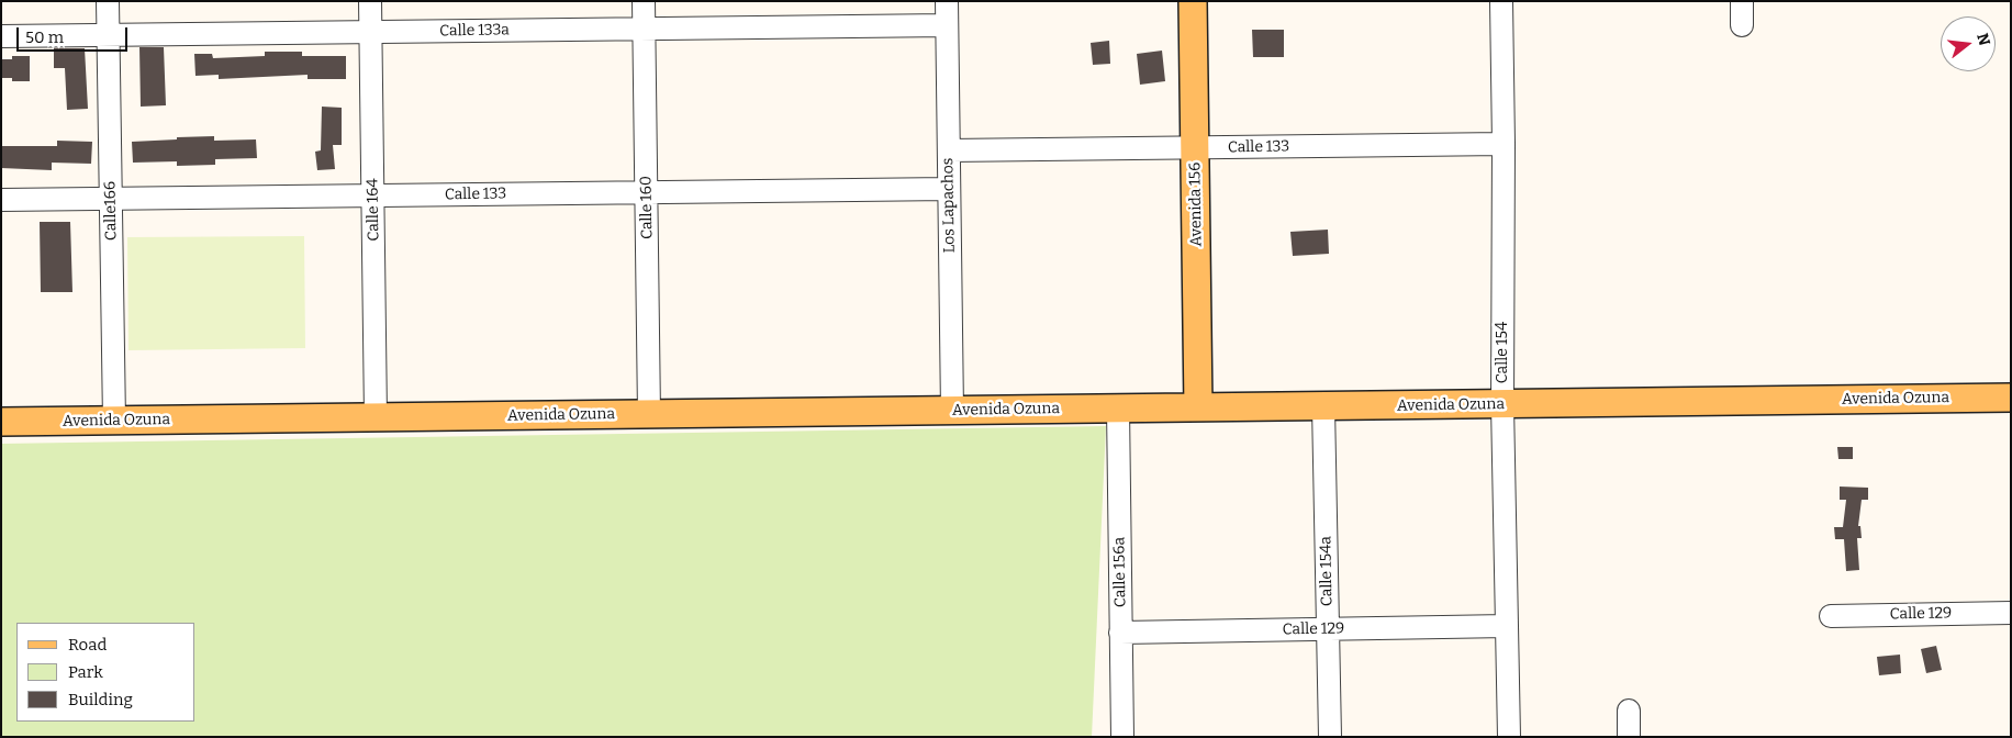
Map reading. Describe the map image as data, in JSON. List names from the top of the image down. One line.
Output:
{"streets":{"main road":["Avenida 156","Avenida Ozuna"],"street":["Calle 133a","Calle 133","Los Lapachos","Calle 160","Calle 164","Calle166","Calle 154","Calle 154a","Calle 156a","Calle 129"]},"crossings":[["Calle 133a","Los Lapachos"],["Calle 133a","Calle 160"],["Calle 133a","Calle 164"],["Calle 133a","Calle166"],["Calle 133","Avenida 156"],["Calle 133","Los Lapachos"],["Calle 133","Calle 160"],["Calle 133","Calle 164"],["Calle 133","Calle166"],["Calle 133","Calle 154"],["Avenida 156","Avenida Ozuna"],["Los Lapachos","Avenida Ozuna"],["Calle 160","Avenida Ozuna"],["Calle 164","Avenida Ozuna"],["Calle166","Avenida Ozuna"],["Calle 154","Avenida Ozuna"],["Calle 154","Calle 129"],["Avenida Ozuna","Calle 154a"],["Avenida Ozuna","Calle 156a"],["Calle 154a","Calle 129"],["Calle 156a","Calle 129"]],"legend":["Road","Park","Building"],"scale_bar":"50 m","north":"right"}
